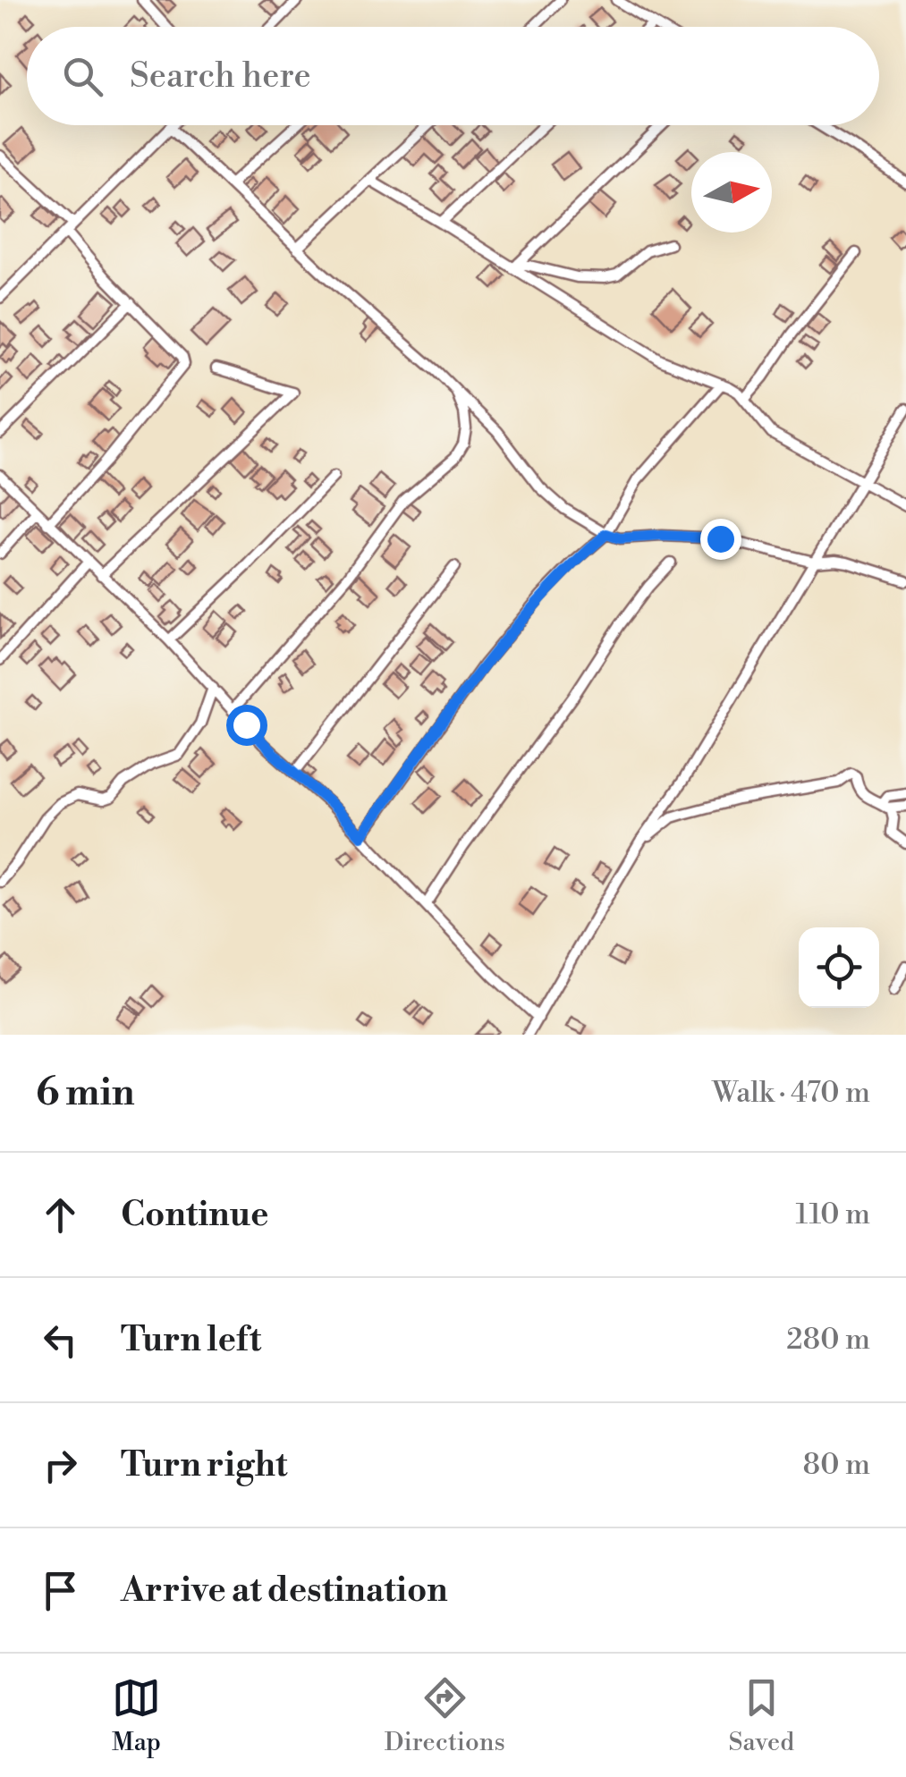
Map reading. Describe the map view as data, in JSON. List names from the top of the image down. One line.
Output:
{"north":"right","page":{"search":"Search here","heading":["6 min","Walk · 470 m"],"list":[["Continue","110 m"],["Turn left","280 m"],["Turn right","80 m"],"Arrive at destination"],"nav":["Map","Directions","Saved"]}}
